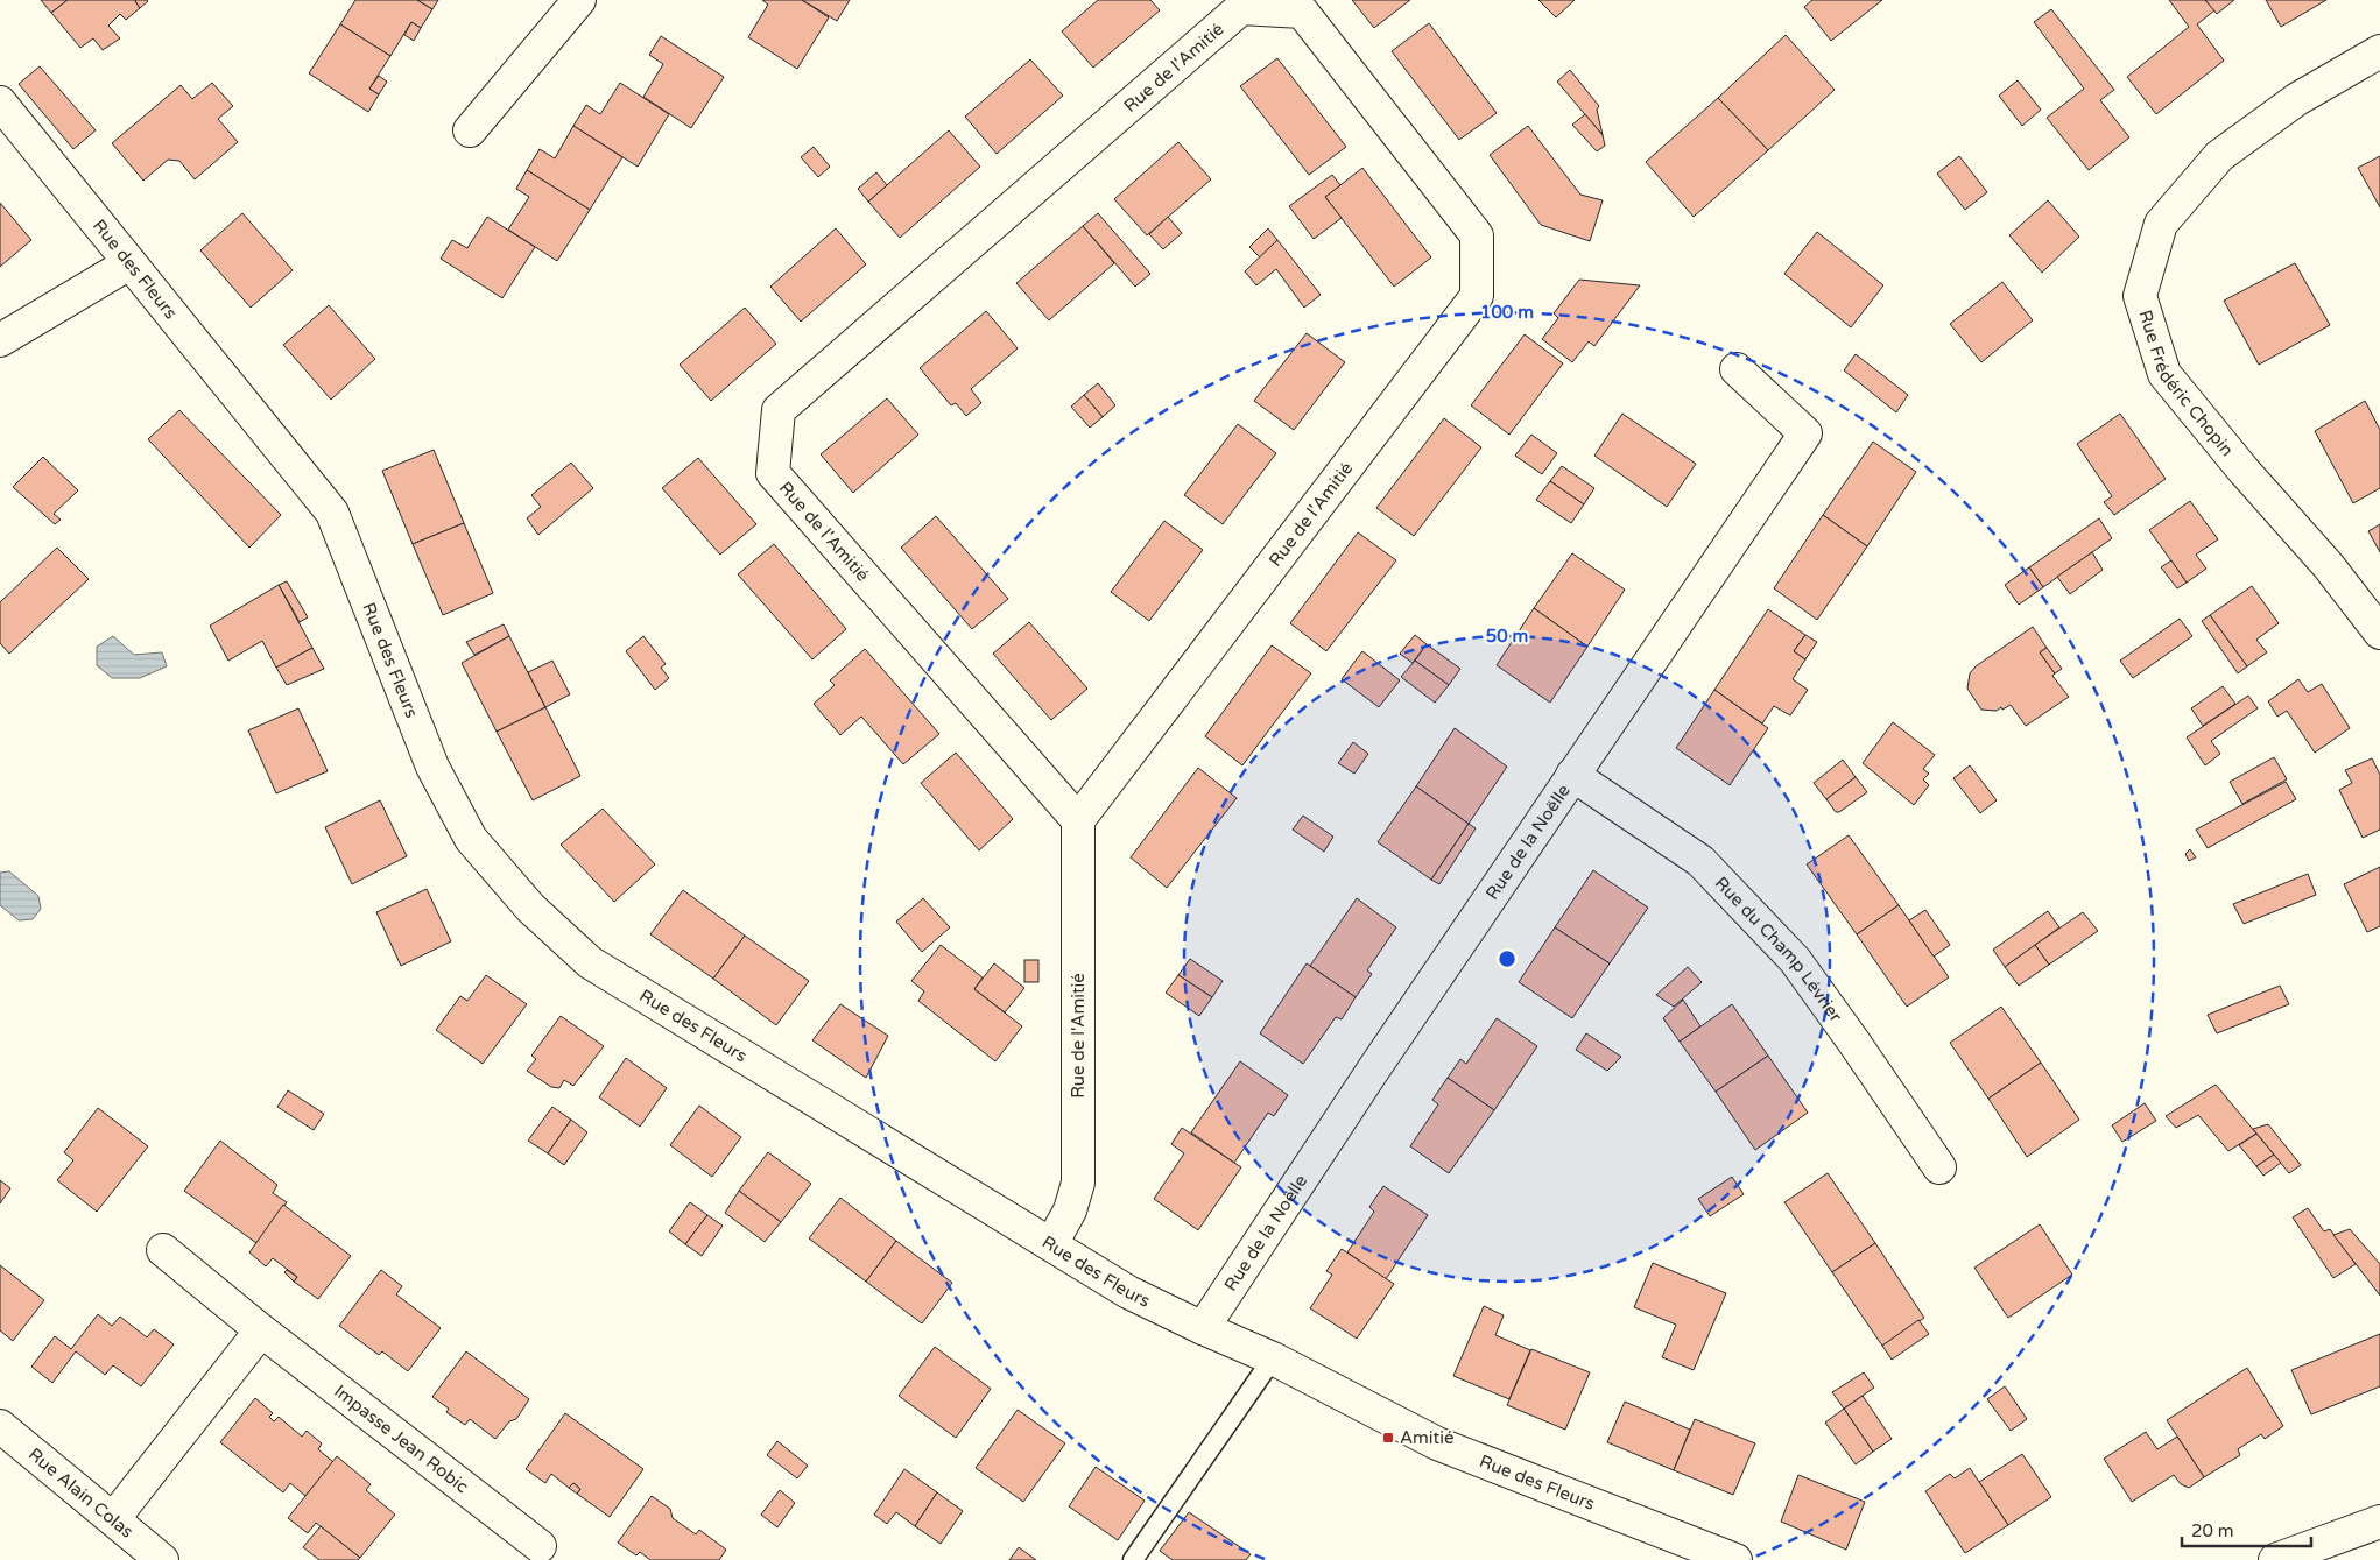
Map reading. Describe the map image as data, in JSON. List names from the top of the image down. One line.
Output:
{"streets":{"street":["Rue de l'Amitié","Rue des Fleurs","Rue Frédéric Chopin","Rue de la Noëlle","Rue du Champ Lévrier","Impasse Jean Robic","Rue Alain Colas"]},"crossings":[["Rue de l'Amitié","Rue des Fleurs"],["Rue des Fleurs","Rue de la Noëlle"],["Rue de la Noëlle","Rue du Champ Lévrier"]],"places":{"transit":["Amitié"]},"scale_bar":"20 m","rings":["100 m","50 m"]}
